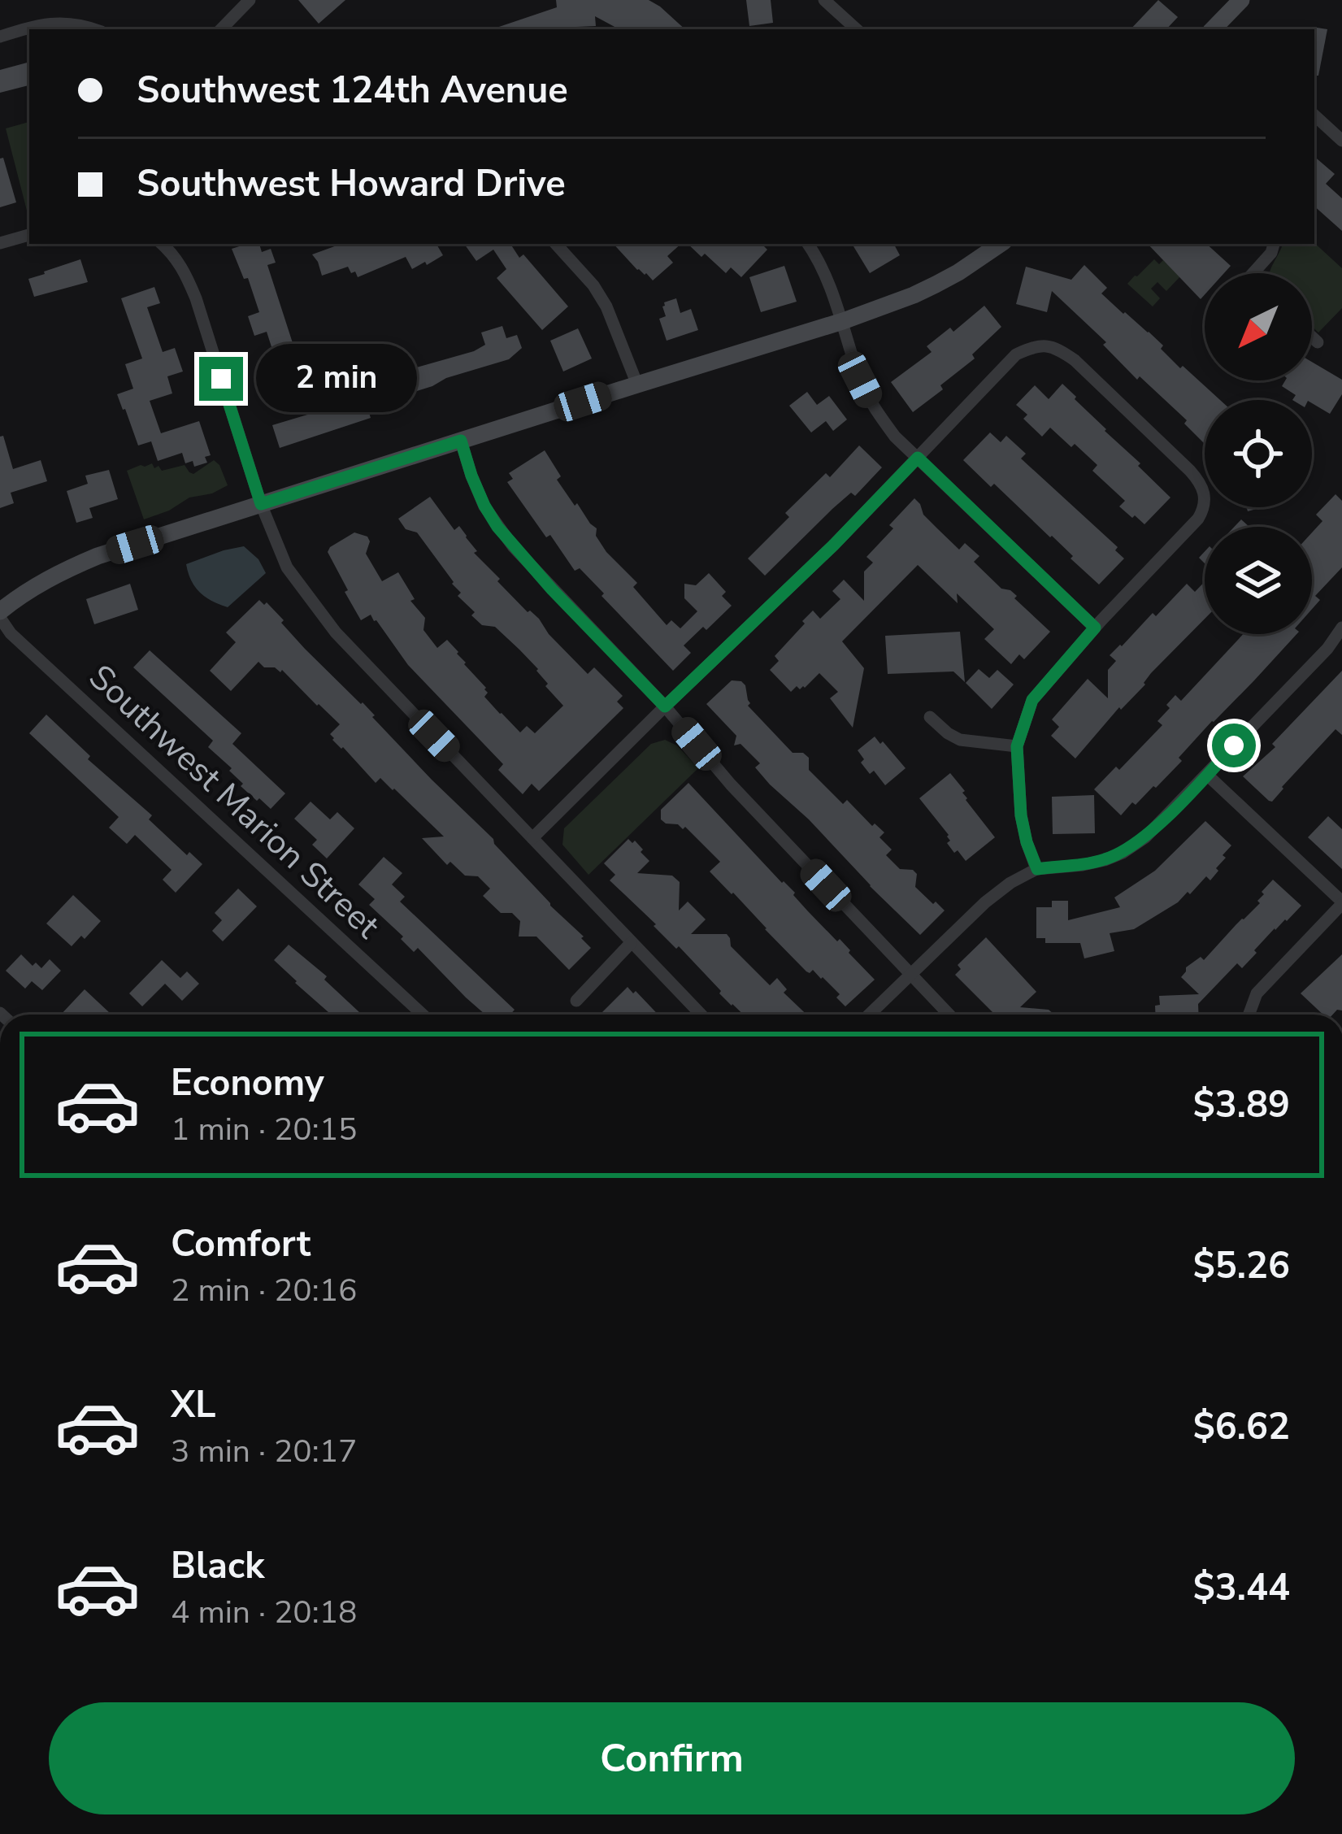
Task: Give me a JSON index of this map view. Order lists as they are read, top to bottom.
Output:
{
  "streets": {
    "street": ["Southwest Marion Street"]
  },
  "north": "bottom left",
  "page": {
    "banner": ["Southwest 124th Avenue", "Southwest Howard Drive"],
    "bubble": "2 min",
    "list": [
      {
        "name": "Economy",
        "note": "1 min · 20:15",
        "value": "$3.89"
      },
      {
        "name": "Comfort",
        "note": "2 min · 20:16",
        "value": "$5.26"
      },
      {
        "name": "XL",
        "note": "3 min · 20:17",
        "value": "$6.62"
      },
      {
        "name": "Black",
        "note": "4 min · 20:18",
        "value": "$3.44"
      }
    ],
    "buttons": "Confirm"
  }
}
